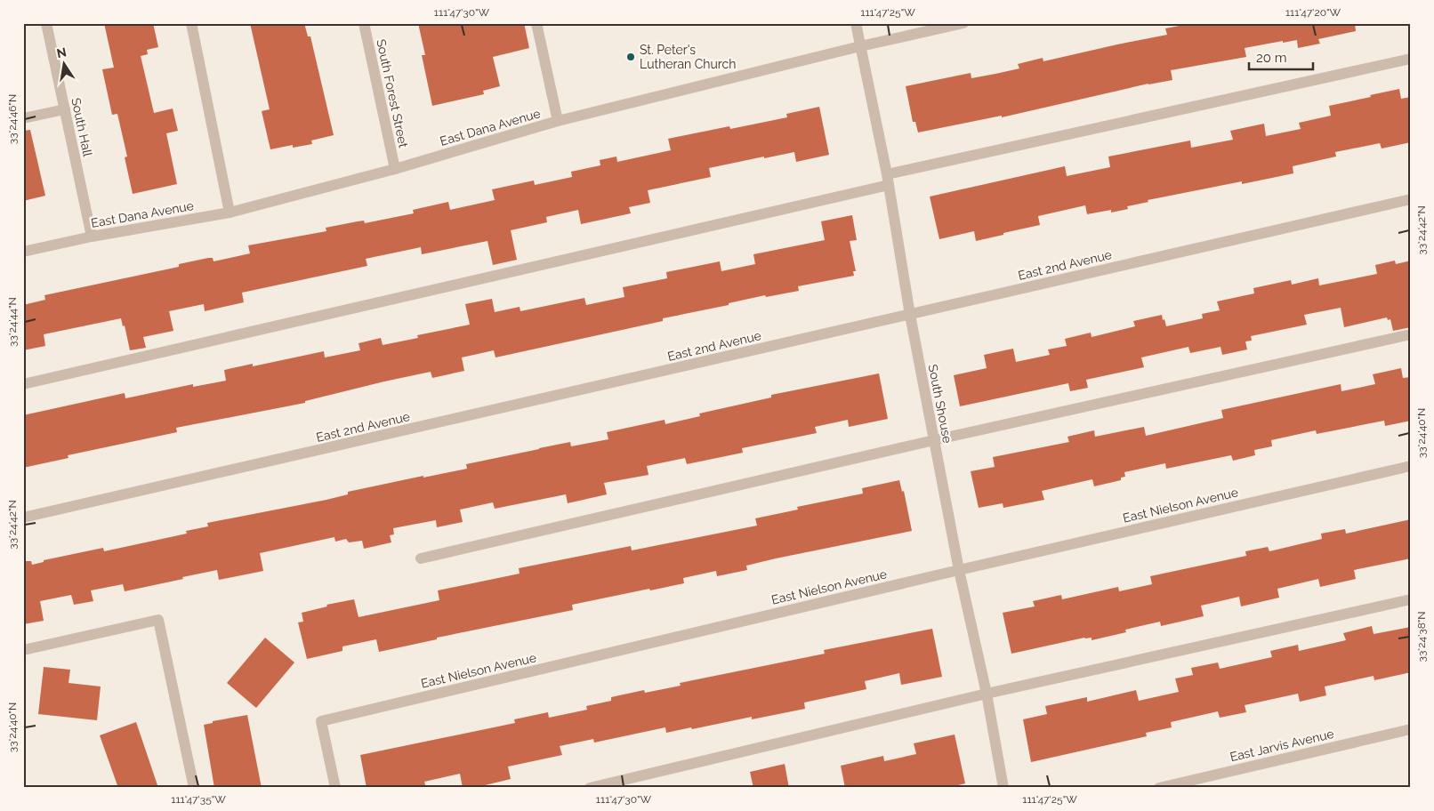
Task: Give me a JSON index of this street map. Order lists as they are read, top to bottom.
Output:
{
  "streets": {
    "street": [
      "South Forest Street",
      "South Hall",
      "East Dana Avenue",
      "East 2nd Avenue",
      "South Shouse",
      "East Nielson Avenue",
      "East Jarvis Avenue"
    ]
  },
  "crossings": [
    ["South Forest Street", "East Dana Avenue"],
    ["South Hall", "East Dana Avenue"],
    ["East Dana Avenue", "South Shouse"],
    ["East 2nd Avenue", "South Shouse"],
    ["South Shouse", "East Nielson Avenue"]
  ],
  "places": ["St. Peter's Lutheran Church"],
  "scale_bar": "20 m",
  "north": "top",
  "coordinates": [
    "111°47'30\"W",
    "111°47'25\"W",
    "111°47'20\"W",
    "33°24'46\"N",
    "33°24'42\"N",
    "33°24'44\"N",
    "33°24'40\"N",
    "33°24'38\"N",
    "111°47'35\"W"
  ]
}
